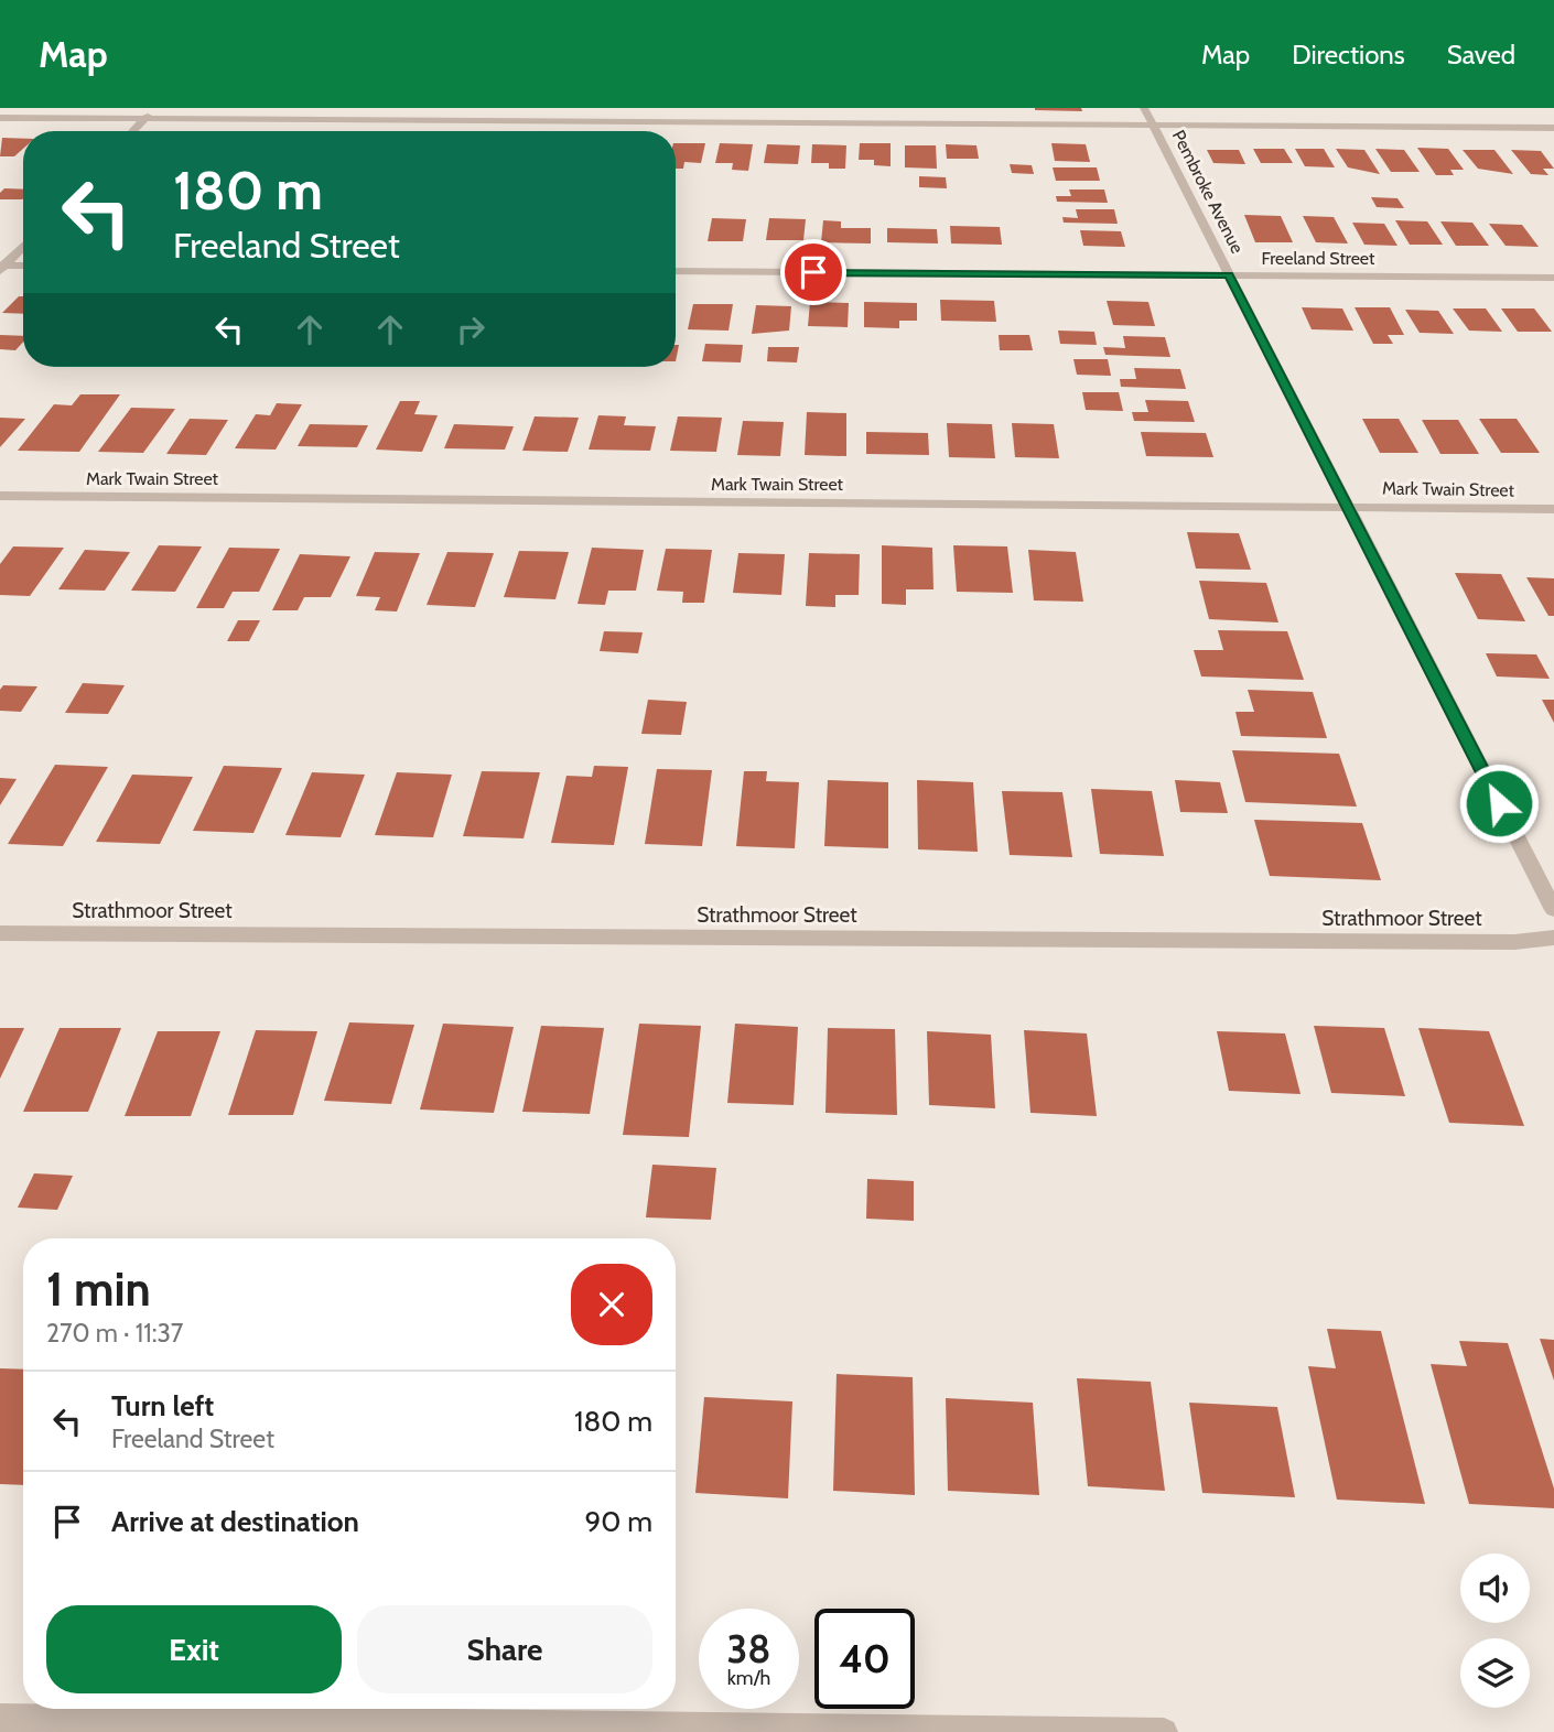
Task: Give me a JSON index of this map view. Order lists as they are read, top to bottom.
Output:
{
  "streets": {
    "street": [
      "Pembroke Avenue",
      "Freeland Street",
      "Mark Twain Street",
      "Strathmoor Street"
    ]
  },
  "crossings": [
    ["Pembroke Avenue", "Freeland Street"],
    ["Pembroke Avenue", "Mark Twain Street"]
  ],
  "page": {
    "header": "Map",
    "nav": ["Map", "Directions", "Saved"],
    "turn": ["180 m", "Freeland Street"],
    "heading": ["1 min", "270 m · 11:37"],
    "list": [
      {
        "name": "Turn left",
        "note": "Freeland Street",
        "value": "180 m"
      },
      {
        "name": "Arrive at destination",
        "value": "90 m"
      }
    ],
    "buttons": ["Exit", "Share"],
    "speed": "38 km/h",
    "limit": "40"
  }
}
